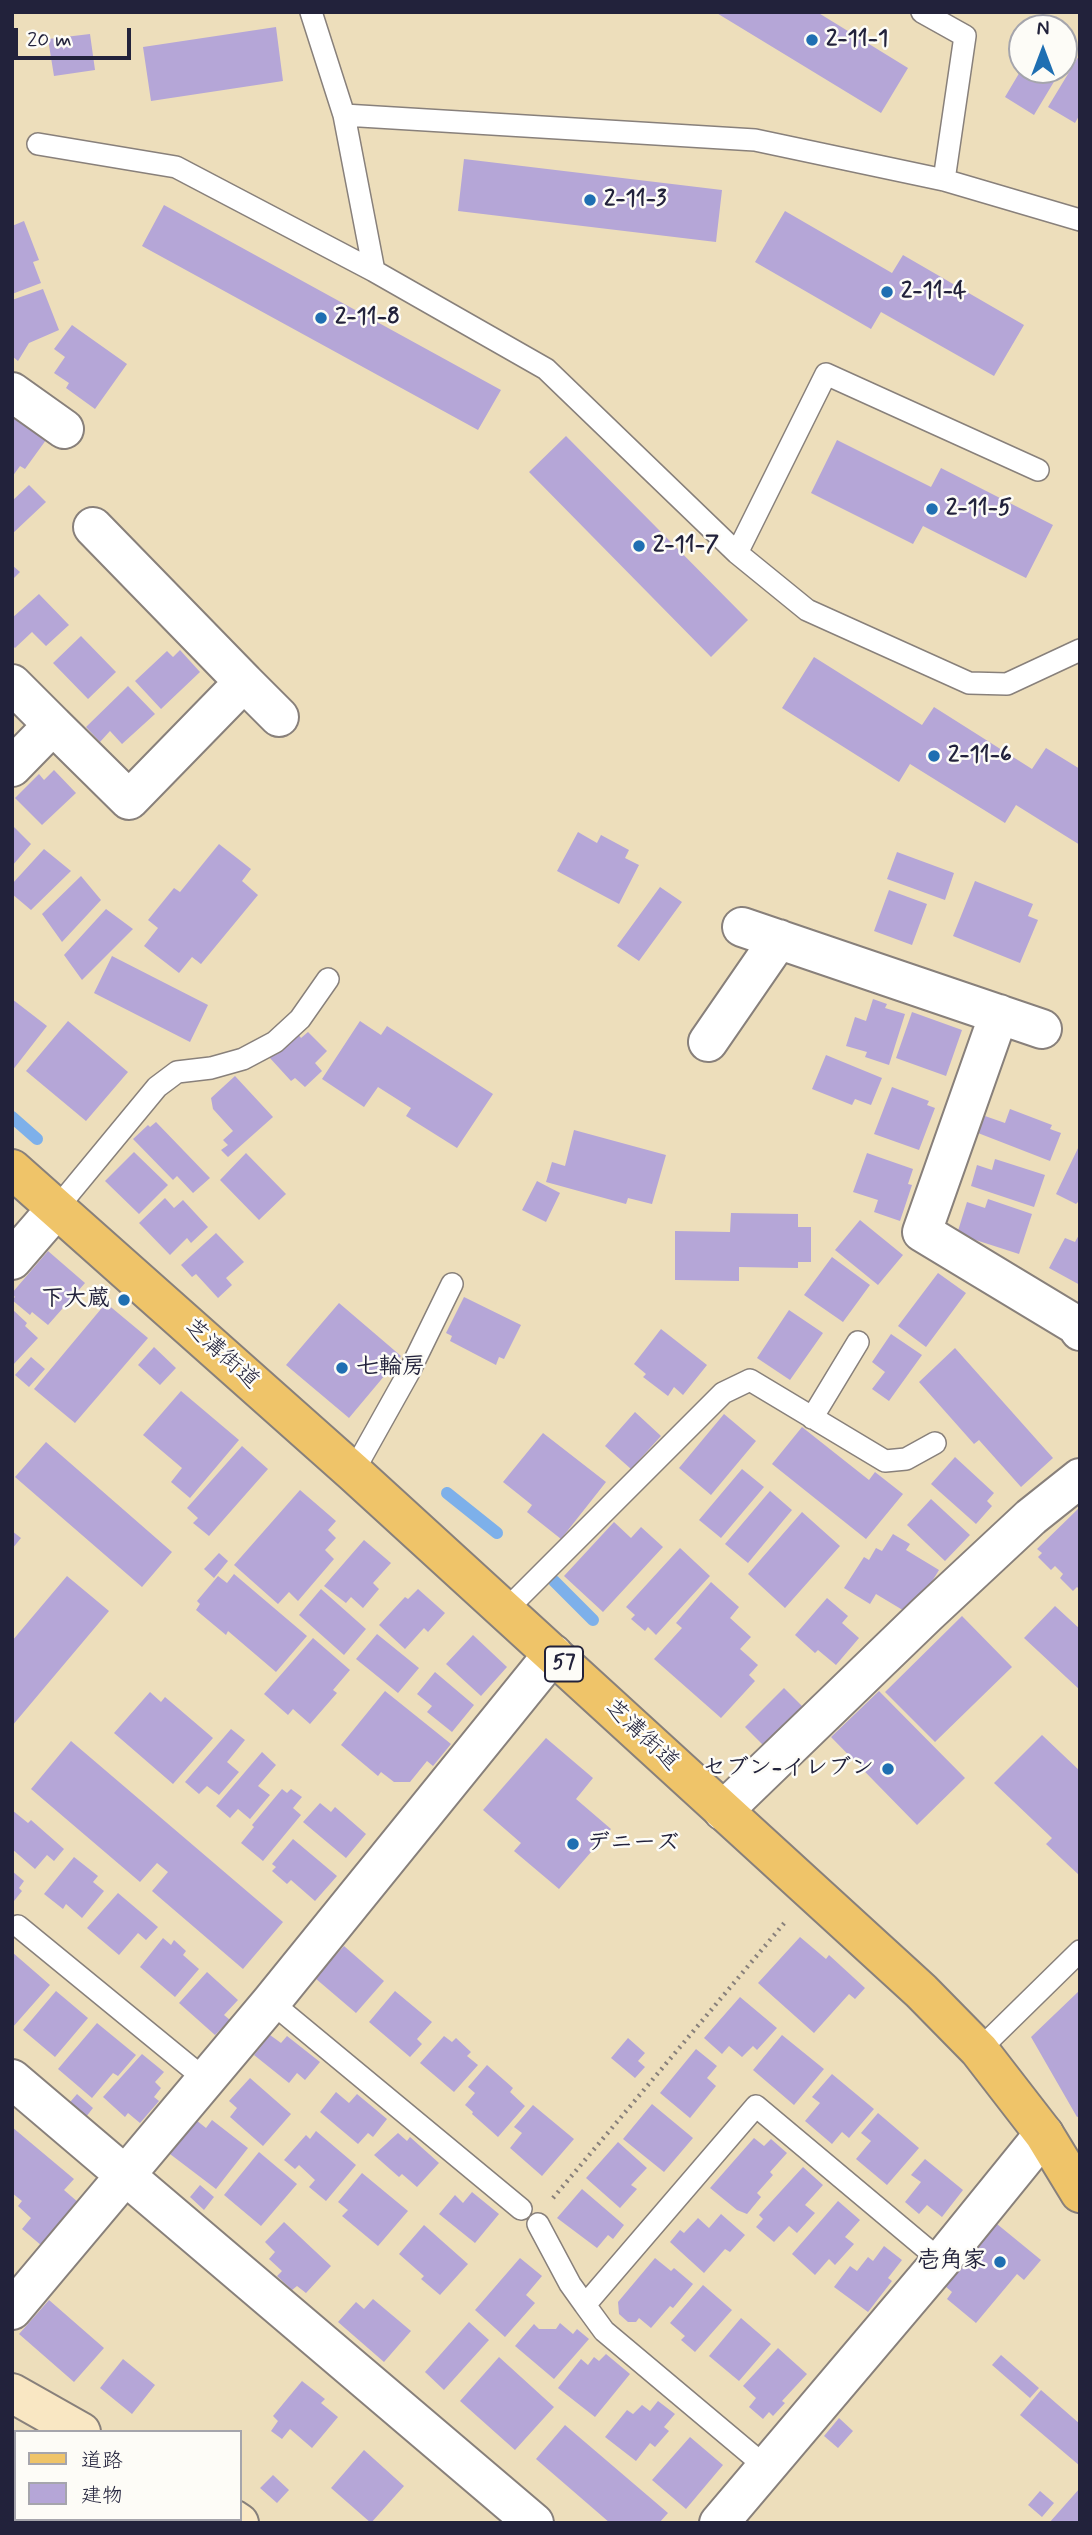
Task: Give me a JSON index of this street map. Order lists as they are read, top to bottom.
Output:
{
  "streets": {
    "main road": ["芝溝街道", "57"]
  },
  "places": [
    "2-11-1",
    "2-11-3",
    "2-11-4",
    "2-11-8",
    "2-11-5",
    "2-11-7",
    "2-11-6",
    "下大蔵",
    "七輪房",
    "セブン-イレブン",
    "デニーズ",
    "壱角家"
  ],
  "legend": ["道路", "建物"],
  "scale_bar": "20 m",
  "north": "top"
}
